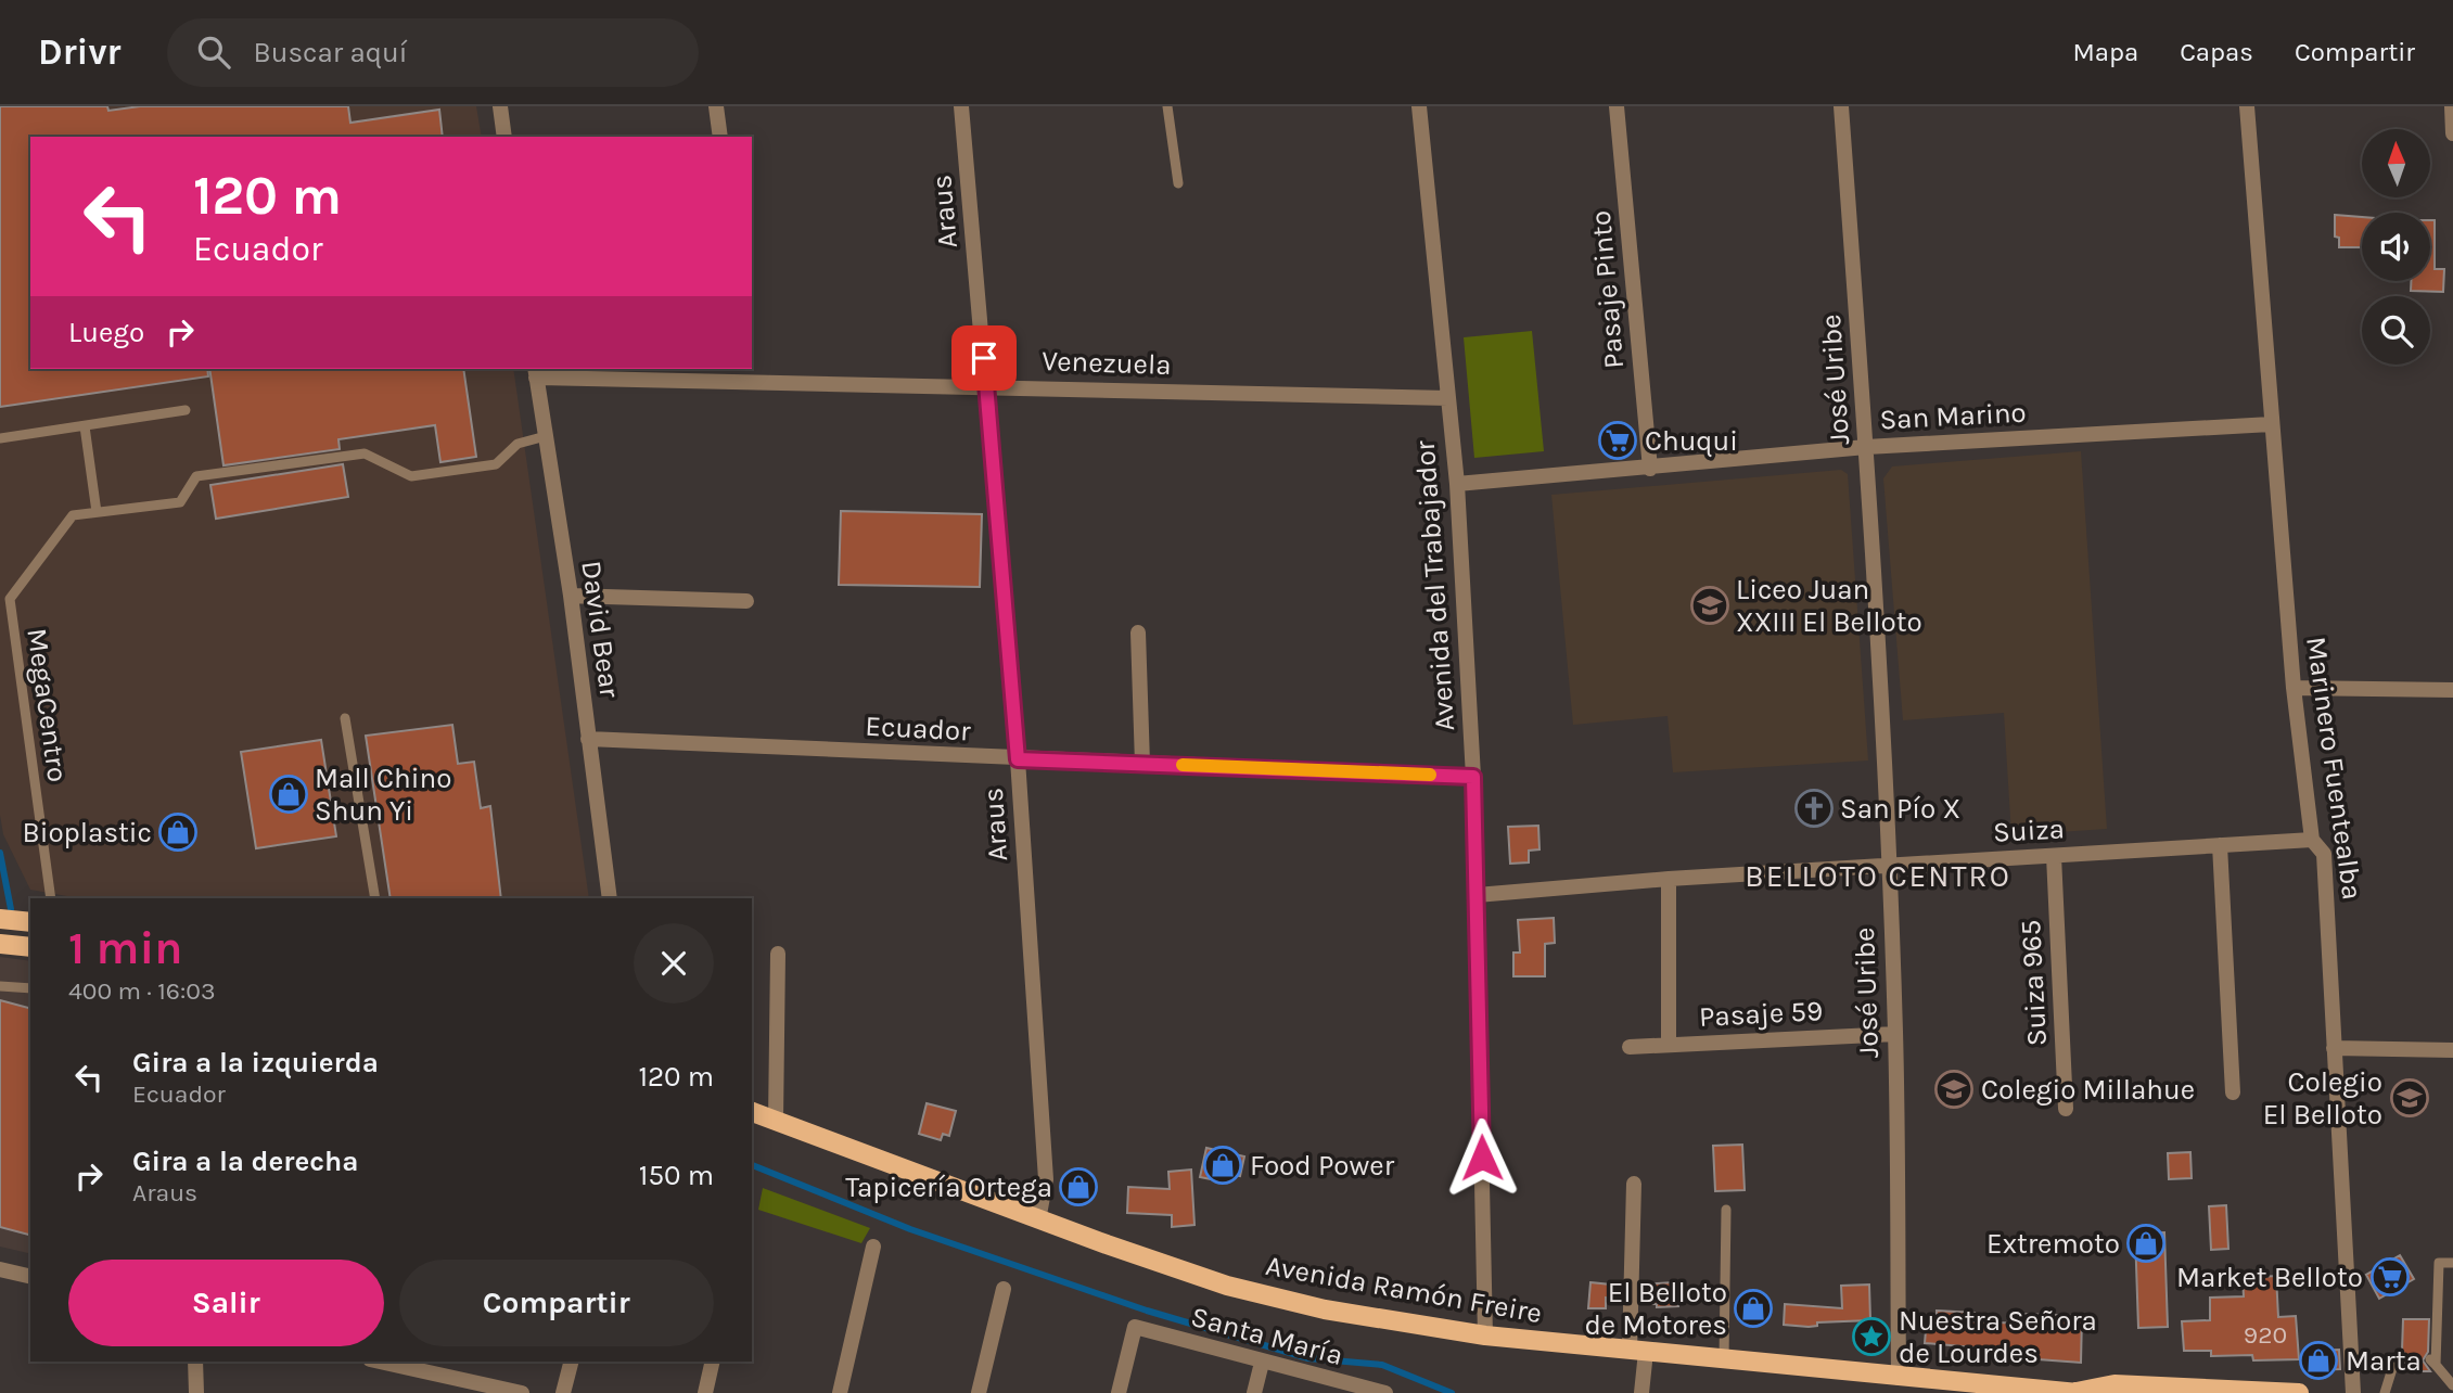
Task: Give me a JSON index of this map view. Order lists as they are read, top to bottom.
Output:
{
  "streets": {
    "main road": ["Avenida Ramón Freire"],
    "street": [
      "Araus",
      "Pasaje Pinto",
      "Venezuela",
      "José Uribe",
      "San Marino",
      "Avenida del Trabajador",
      "David Bear",
      "Ecuador",
      "Marinero Fuentealba",
      "Suiza",
      "Suiza 965",
      "Pasaje 59",
      "Santa María"
    ],
    "lane": ["MegaCentro"]
  },
  "crossings": [
    ["Araus", "Venezuela"],
    ["Araus", "Ecuador"],
    ["Araus", "Avenida Ramón Freire"],
    ["Pasaje Pinto", "San Marino"],
    ["Venezuela", "Avenida del Trabajador"],
    ["Venezuela", "David Bear"],
    ["José Uribe", "San Marino"],
    ["José Uribe", "Suiza"],
    ["José Uribe", "Pasaje 59"],
    ["José Uribe", "Avenida Ramón Freire"],
    ["San Marino", "Avenida del Trabajador"],
    ["San Marino", "Marinero Fuentealba"],
    ["Avenida del Trabajador", "Ecuador"],
    ["Avenida del Trabajador", "Suiza"],
    ["Avenida del Trabajador", "Avenida Ramón Freire"],
    ["David Bear", "MegaCentro"],
    ["David Bear", "Ecuador"],
    ["Marinero Fuentealba", "Suiza"],
    ["Suiza", "Suiza 965"]
  ],
  "districts": ["BELLOTO CENTRO"],
  "places": {
    "supermarket": ["Chuqui", "Market Belloto"],
    "school or university": ["Liceo Juan XXIII El Belloto", "Colegio Millahue", "Colegio El Belloto"],
    "shop": [
      "Mall Chino Shun Yi",
      "Bioplastic",
      "Food Power",
      "Tapicería Ortega",
      "Extremoto",
      "El Belloto de Motores",
      "Marta"
    ],
    "church": ["San Pío X"],
    "place": ["Nuestra Señora de Lourdes"]
  },
  "house_numbers": ["920"],
  "north": "top",
  "page": {
    "header": "Drivr",
    "search": "Buscar aquí",
    "nav": ["Mapa", "Capas", "Compartir"],
    "turn": ["120 m", "Ecuador"],
    "then": "Luego",
    "heading": ["1 min", "400 m · 16:03"],
    "list": [
      {
        "name": "Gira a la izquierda",
        "note": "Ecuador",
        "value": "120 m"
      },
      {
        "name": "Gira a la derecha",
        "note": "Araus",
        "value": "150 m"
      }
    ],
    "buttons": ["Salir", "Compartir"]
  }
}
